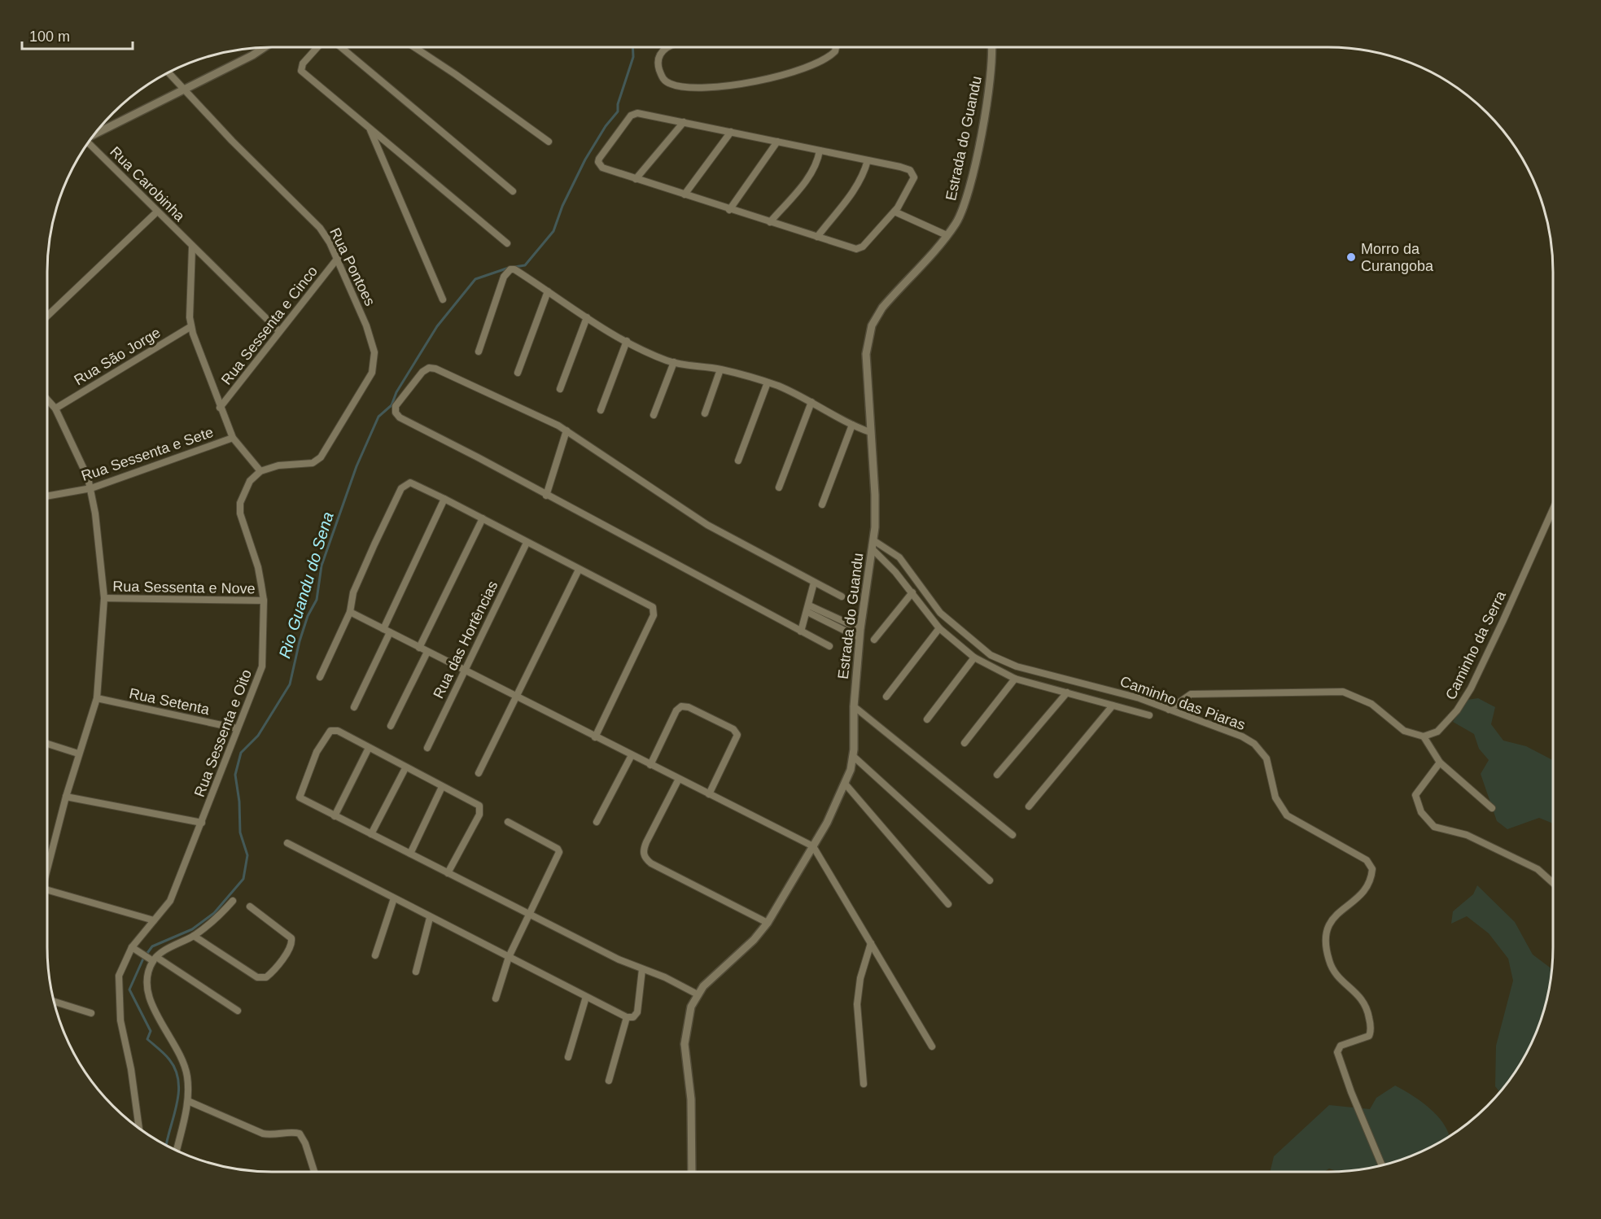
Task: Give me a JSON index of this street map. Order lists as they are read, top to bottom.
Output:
{
  "streets": {
    "street": [
      "Estrada do Guandu",
      "Rua Carobinha",
      "Rua Pontoes",
      "Rua Sessenta e Cinco",
      "Rua São Jorge",
      "Rua Sessenta e Sete",
      "Rua Sessenta e Nove",
      "Rua das Hortências",
      "Caminho da Serra",
      "Rua Setenta",
      "Caminho das Piaras",
      "Rua Sessenta e Oito"
    ]
  },
  "crossings": [
    ["Estrada do Guandu", "Caminho das Piaras"],
    ["Rua Carobinha", "Rua Sessenta e Cinco"],
    ["Rua Pontoes", "Rua Sessenta e Cinco"],
    ["Rua Pontoes", "Rua Sessenta e Oito"],
    ["Rua Sessenta e Nove", "Rua Sessenta e Oito"],
    ["Rua Setenta", "Rua Sessenta e Oito"]
  ],
  "water": ["Rio Guandu do Sena"],
  "places": ["Morro da Curangoba"],
  "scale_bar": "100 m"
}
